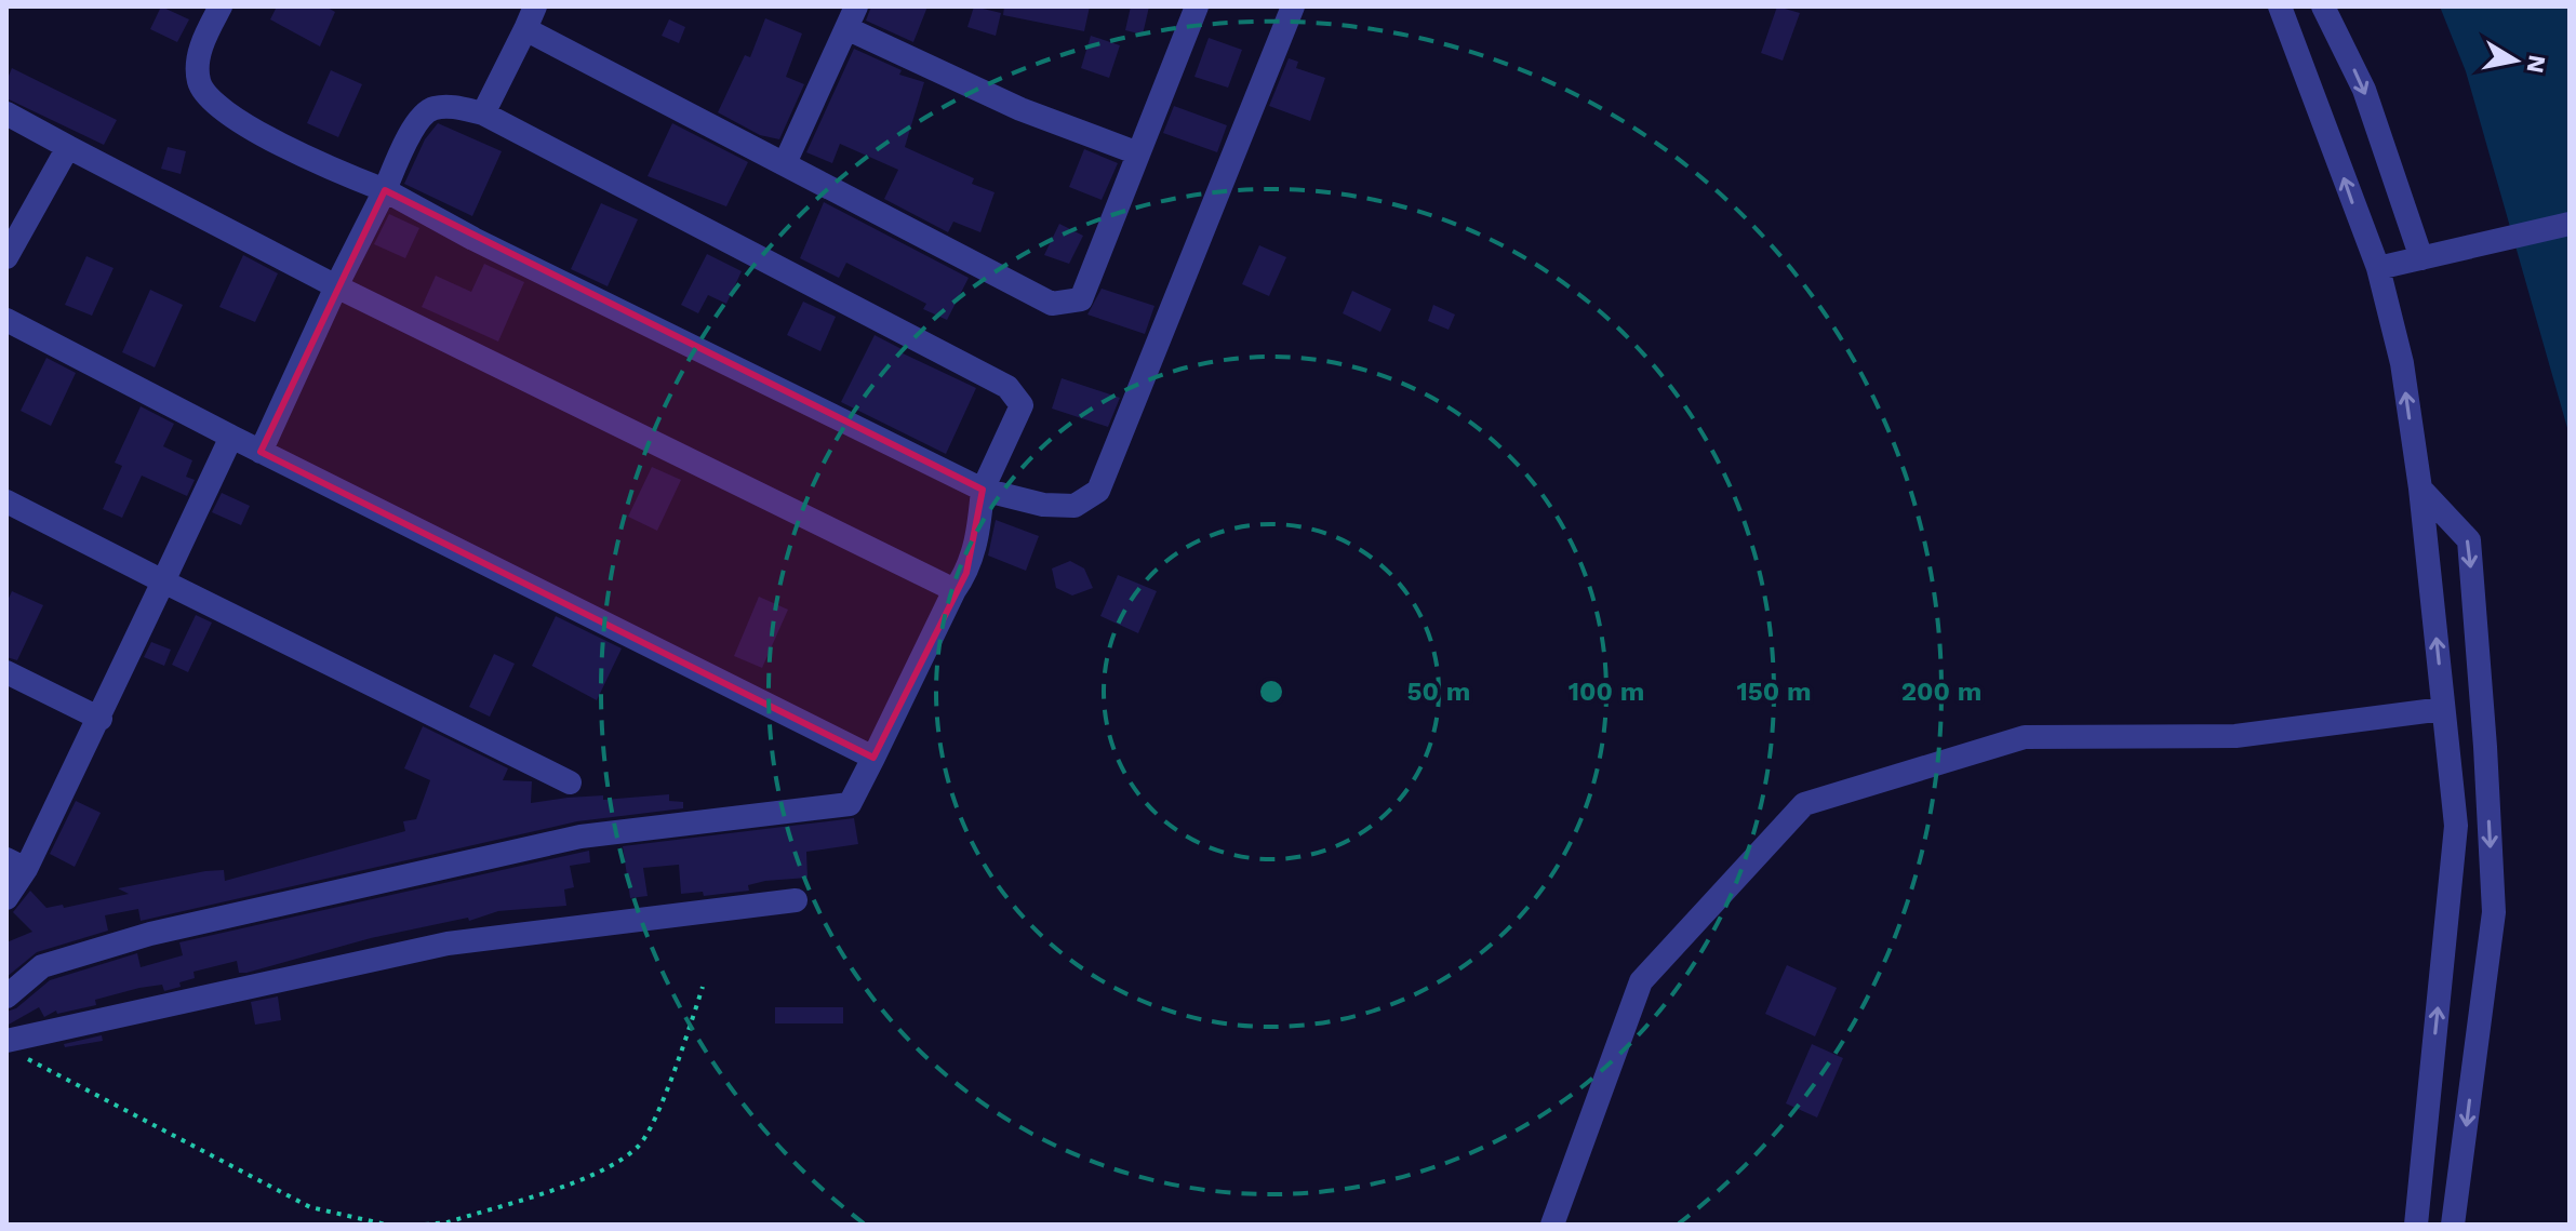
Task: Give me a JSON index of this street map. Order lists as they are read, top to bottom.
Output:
{
  "north": "right",
  "rings": [
    "50 m",
    "100 m",
    "150 m",
    "200 m"
  ]
}
